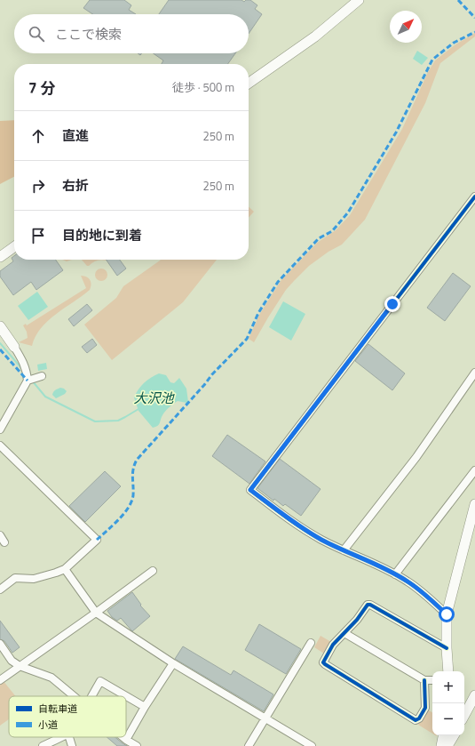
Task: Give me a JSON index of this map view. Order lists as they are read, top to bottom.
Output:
{
  "water": ["大沢池"],
  "legend": ["自転車道", "小道"],
  "north": "top right",
  "page": {
    "search": "ここで検索",
    "heading": ["7 分", "徒歩 · 500 m"],
    "list": [
      ["直進", "250 m"],
      ["右折", "250 m"],
      "目的地に到着"
    ],
    "map_buttons": ["+", "−"]
  }
}
